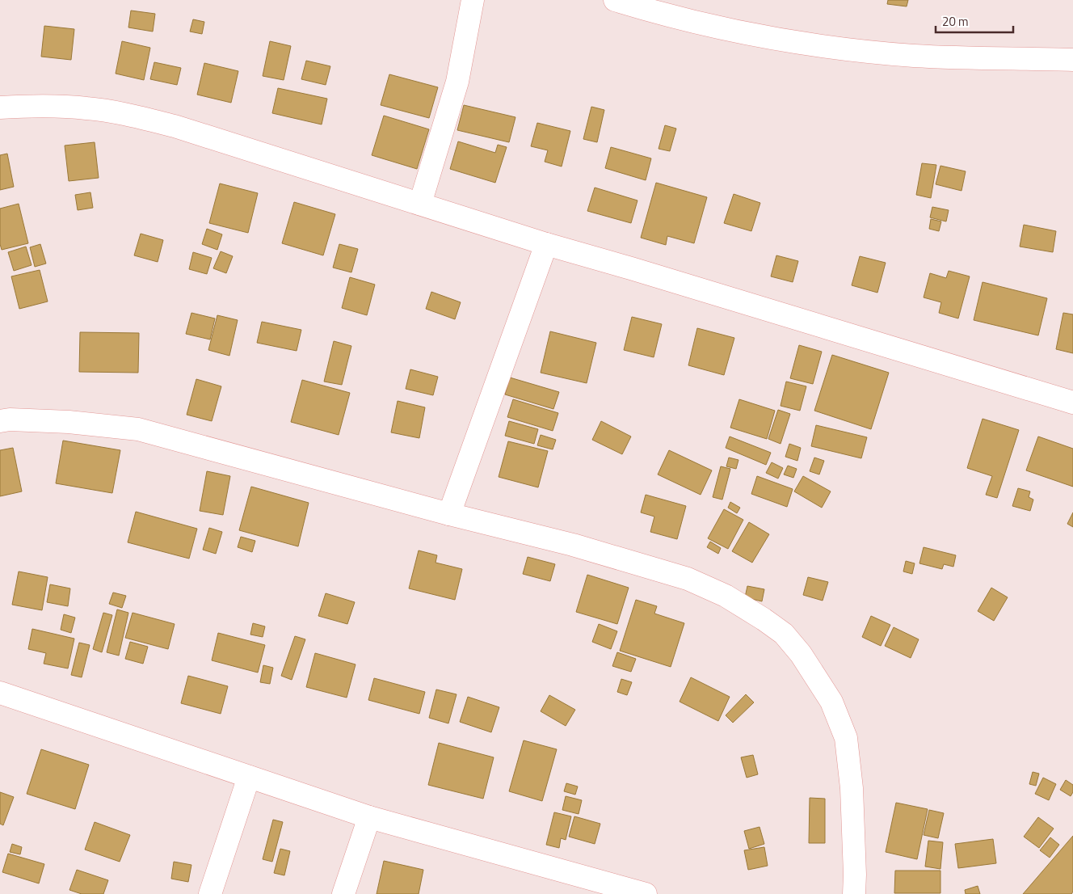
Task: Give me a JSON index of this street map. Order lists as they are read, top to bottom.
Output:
{
  "scale_bar": "20 m"
}
